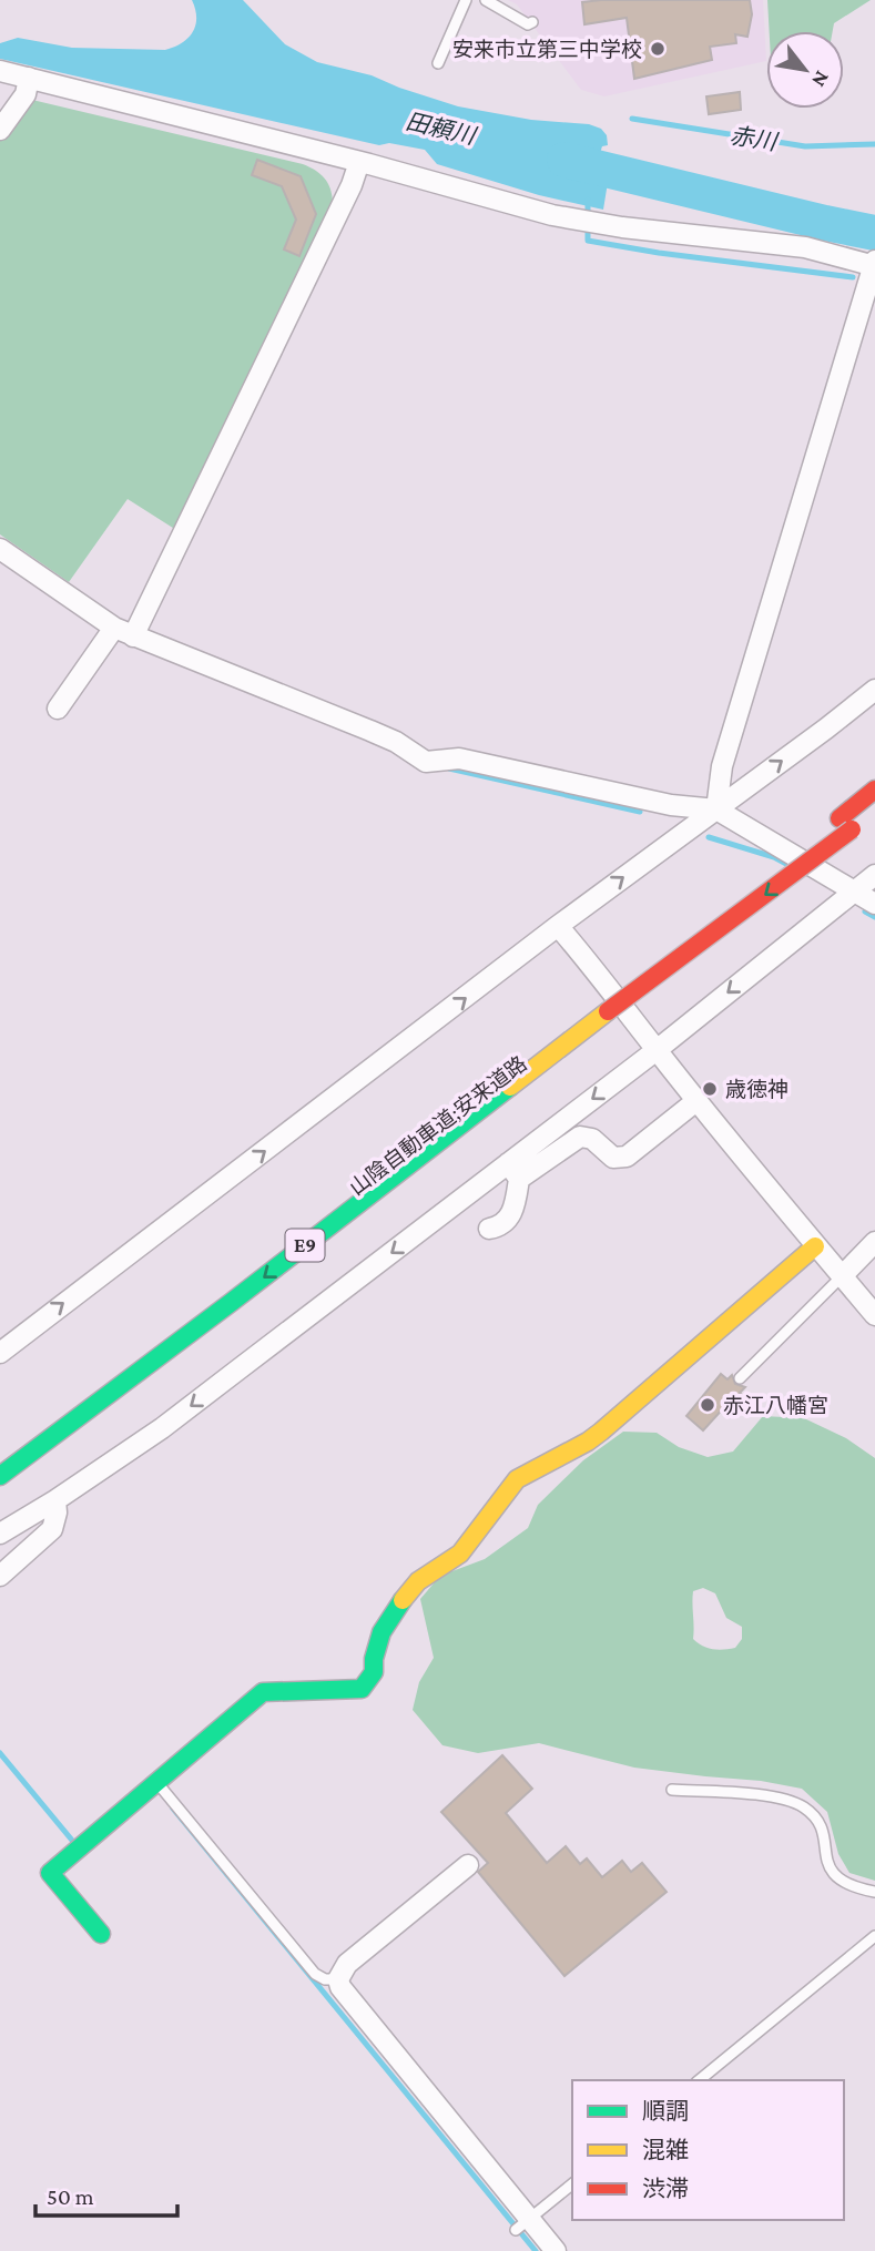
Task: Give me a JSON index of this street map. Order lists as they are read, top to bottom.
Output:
{
  "streets": {
    "main road": ["山陰自動車道;安来道路", "E9"]
  },
  "water": ["田頼川", "赤川"],
  "places": ["安来市立第三中学校", "歳徳神", "赤江八幡宮"],
  "legend": ["順調", "混雑", "渋滞"],
  "scale_bar": "50 m",
  "north": "bottom right"
}
